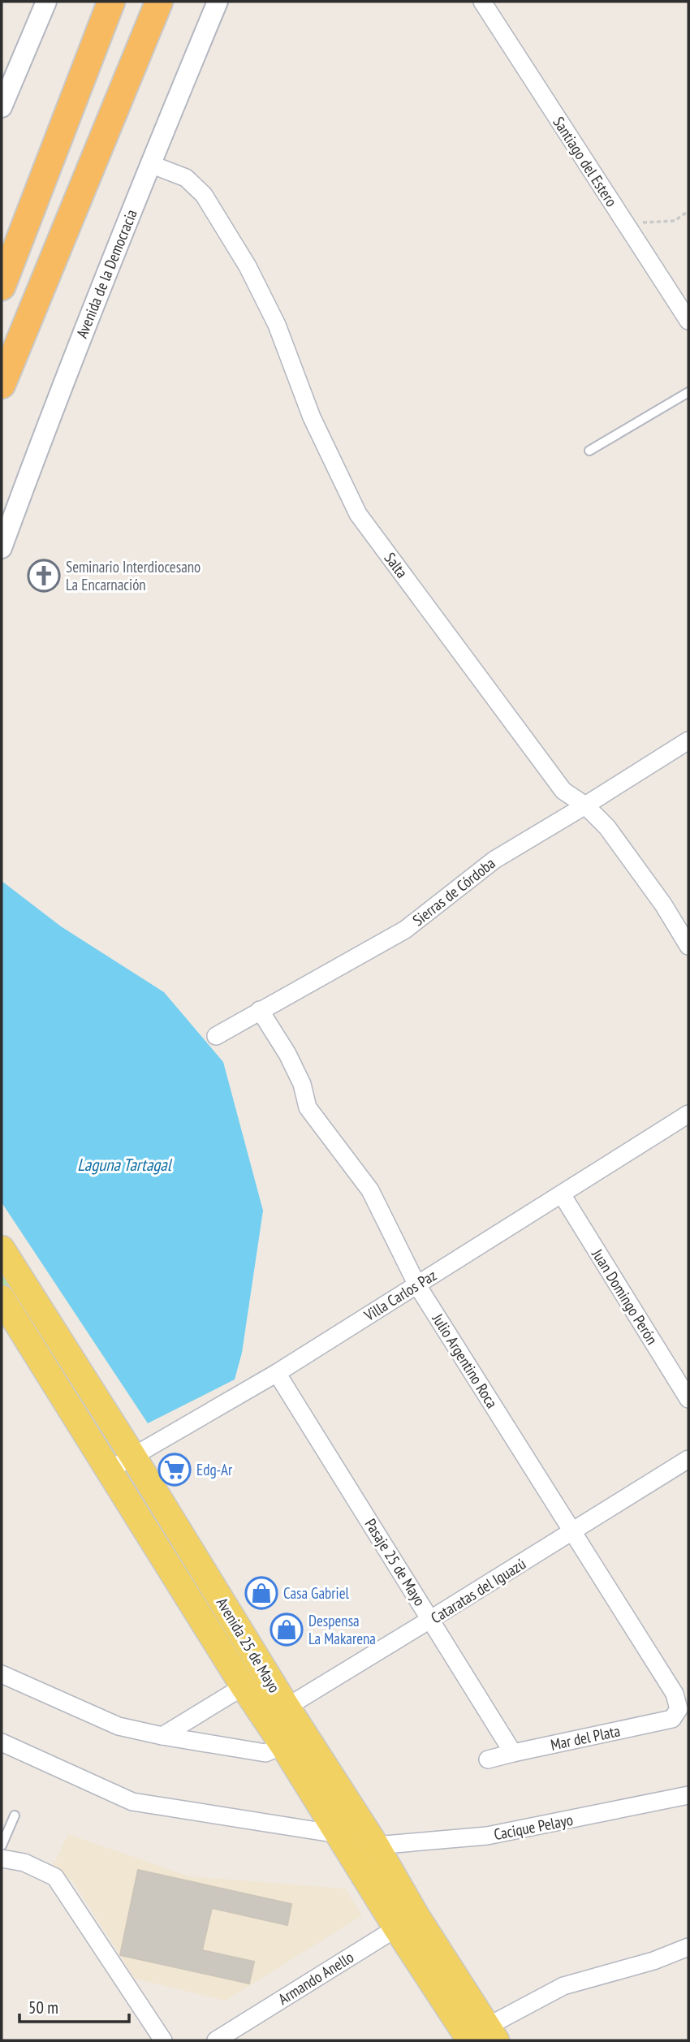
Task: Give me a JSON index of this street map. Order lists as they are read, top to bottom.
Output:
{
  "streets": {
    "main road": ["Avenida 25 de Mayo"],
    "street": [
      "Santiago del Estero",
      "Avenida de la Democracia",
      "Salta",
      "Sierras de Córdoba",
      "Villa Carlos Paz",
      "Juan Domingo Perón",
      "Julio Argentino Roca",
      "Pasaje 25 de Mayo",
      "Cataratas del Iguazú",
      "Mar del Plata",
      "Cacique Pelayo",
      "Armando Anello"
    ]
  },
  "crossings": [
    ["Avenida de la Democracia", "Salta"],
    ["Salta", "Sierras de Córdoba"],
    ["Sierras de Córdoba", "Julio Argentino Roca"],
    ["Villa Carlos Paz", "Juan Domingo Perón"],
    ["Villa Carlos Paz", "Julio Argentino Roca"],
    ["Villa Carlos Paz", "Pasaje 25 de Mayo"],
    ["Villa Carlos Paz", "Avenida 25 de Mayo"],
    ["Julio Argentino Roca", "Cataratas del Iguazú"],
    ["Julio Argentino Roca", "Mar del Plata"],
    ["Pasaje 25 de Mayo", "Cataratas del Iguazú"],
    ["Pasaje 25 de Mayo", "Mar del Plata"],
    ["Cataratas del Iguazú", "Avenida 25 de Mayo"],
    ["Avenida 25 de Mayo", "Cacique Pelayo"],
    ["Avenida 25 de Mayo", "Armando Anello"]
  ],
  "water": ["Laguna Tartagal"],
  "places": {
    "church": ["Seminario Interdiocesano La Encarnación"],
    "supermarket": ["Edg-Ar"],
    "shop": ["Casa Gabriel", "Despensa La Makarena"]
  },
  "scale_bar": "50 m"
}
